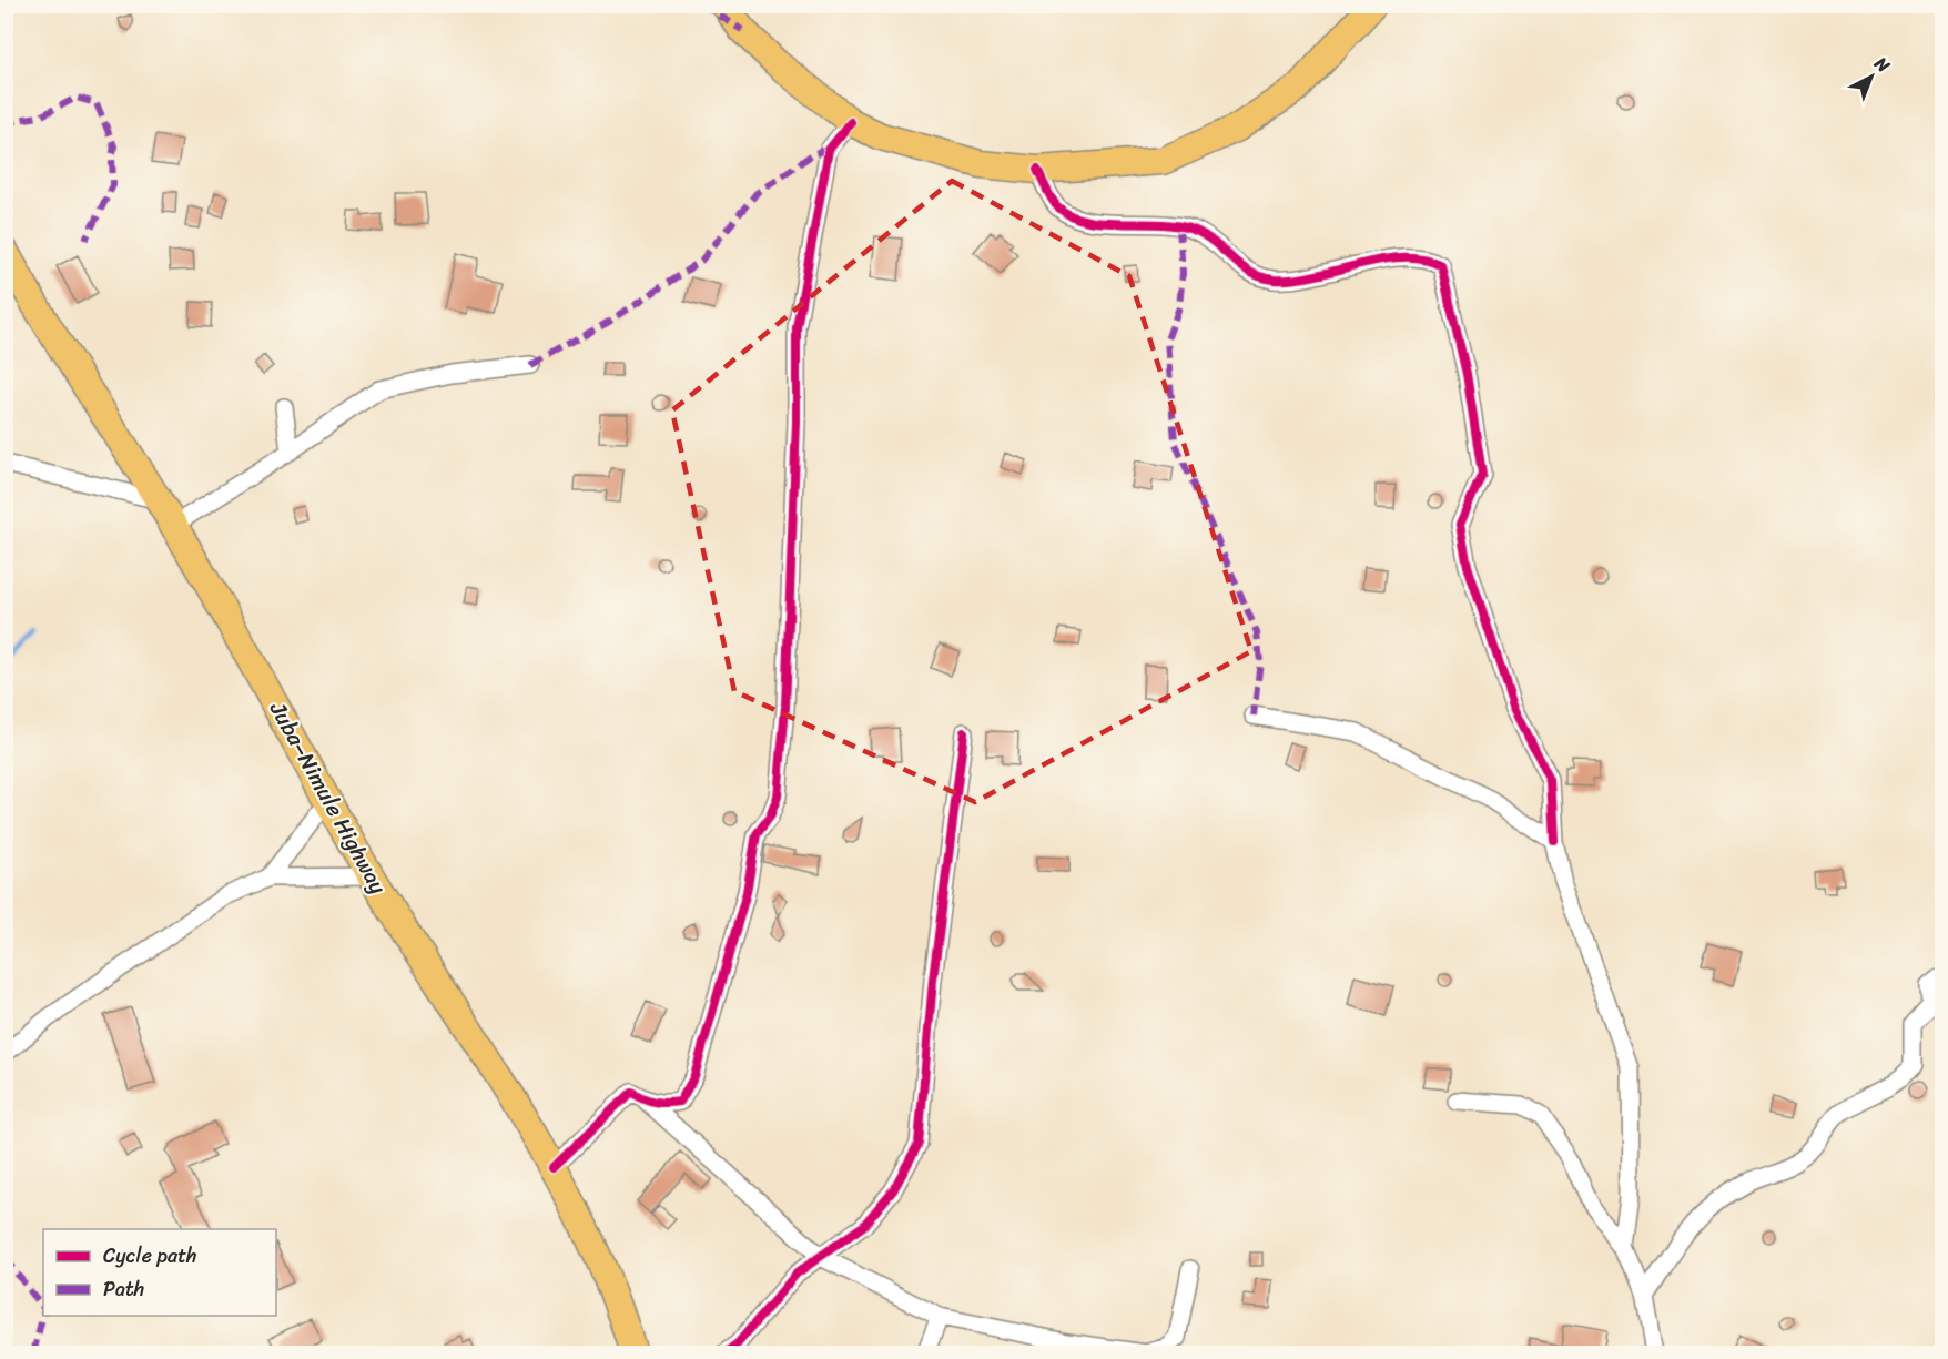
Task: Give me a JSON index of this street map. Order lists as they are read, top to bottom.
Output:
{
  "streets": {
    "main road": ["Juba–Nimule Highway"]
  },
  "legend": ["Cycle path", "Path"],
  "north": "top right"
}
